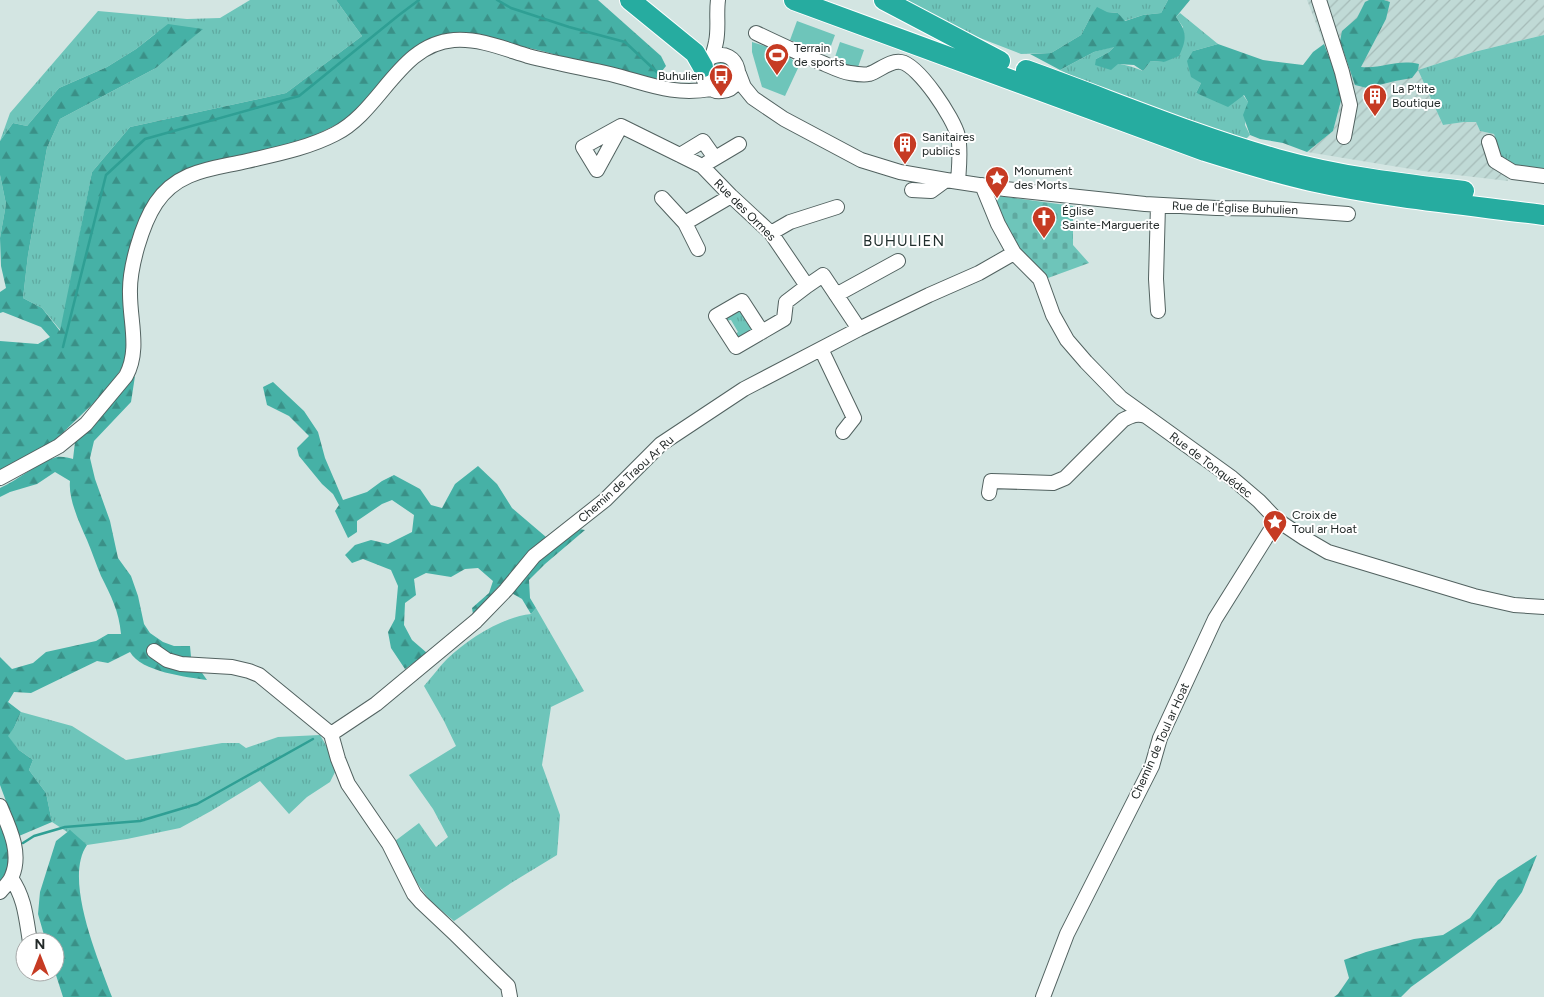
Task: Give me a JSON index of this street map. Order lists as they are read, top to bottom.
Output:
{
  "streets": {
    "street": [
      "Rue de l'Église Buhulien",
      "Rue des Ormes",
      "Rue de Tonquédec",
      "Chemin de Traou Ar Ru",
      "Chemin de Toul ar Hoat"
    ]
  },
  "crossings": [
    ["Rue de l'Église Buhulien", "Rue de Tonquédec"],
    ["Rue de Tonquédec", "Chemin de Traou Ar Ru"],
    ["Rue de Tonquédec", "Chemin de Toul ar Hoat"]
  ],
  "districts": ["BUHULIEN"],
  "places": {
    "sports": ["Terrain de sports"],
    "bus stop": ["Buhulien"],
    "building": ["La P'tite Boutique", "Sanitaires publics"],
    "place": ["Monument des Morts", "Croix de Toul ar Hoat"],
    "church": ["Église Sainte-Marguerite"]
  },
  "north": "top"
}
